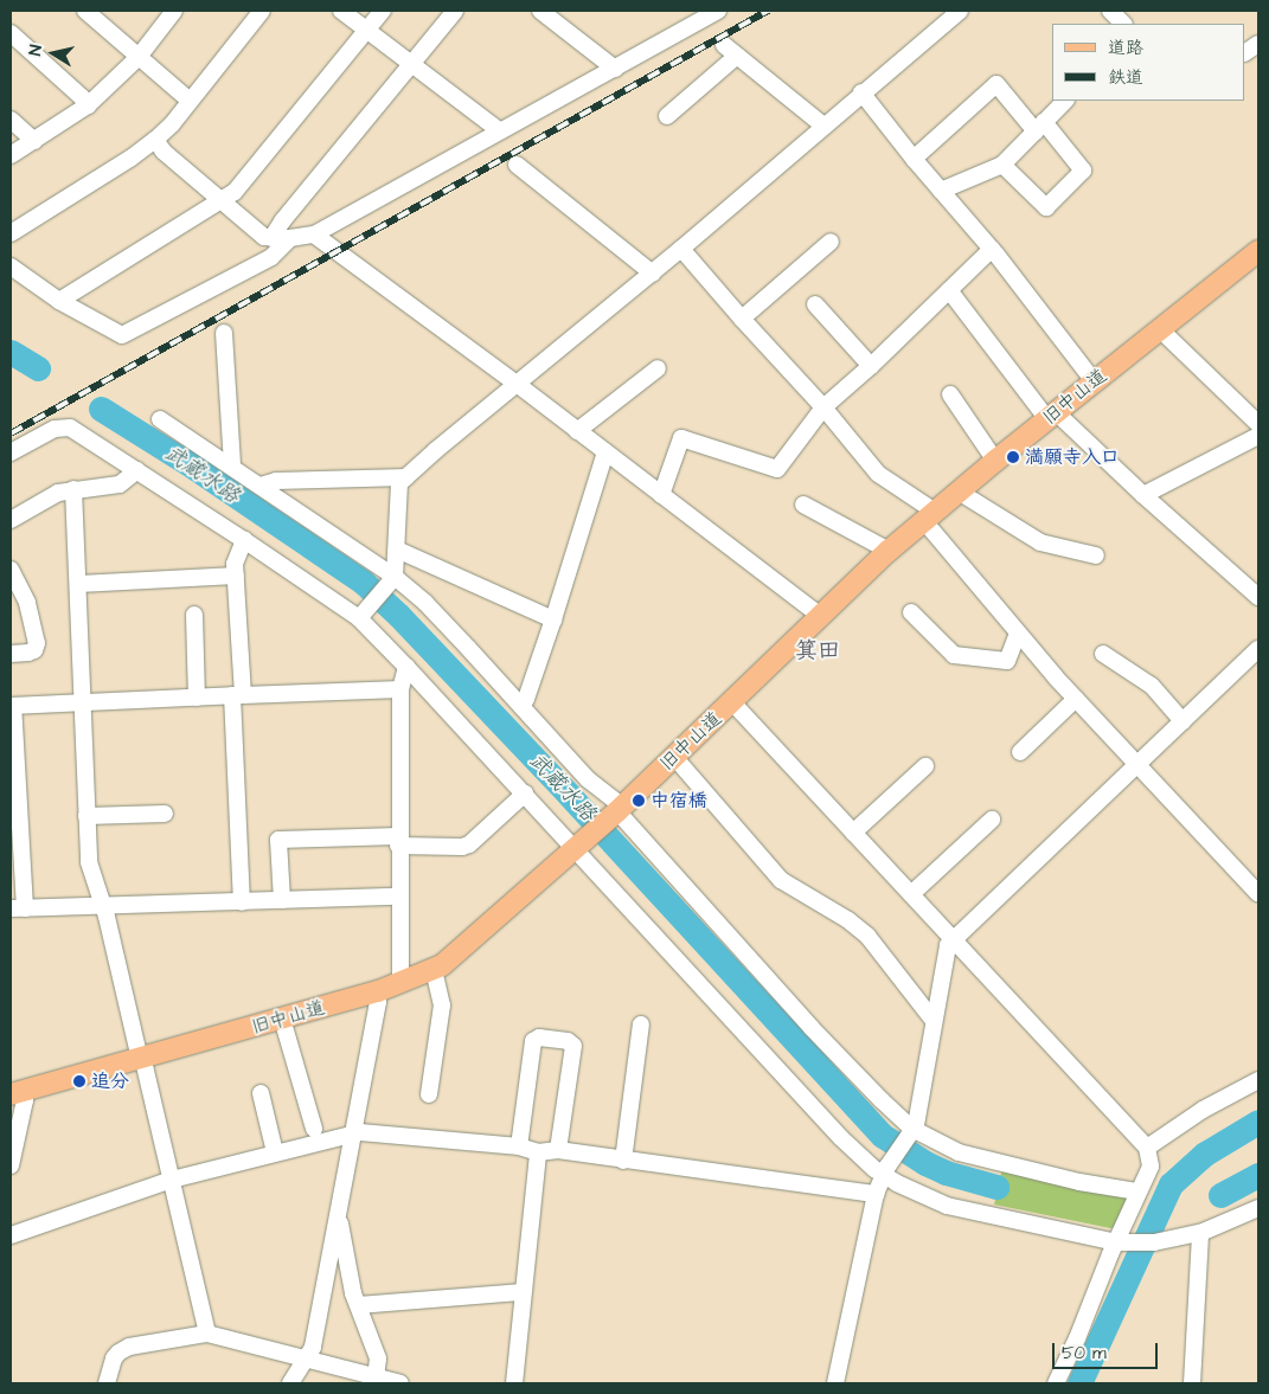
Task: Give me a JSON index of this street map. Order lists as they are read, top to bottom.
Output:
{
  "streets": {
    "main road": ["旧中山道"]
  },
  "districts": ["箕田"],
  "water": ["武蔵水路"],
  "places": ["満願寺入口", "中宿橋", "追分"],
  "legend": ["道路", "鉄道"],
  "scale_bar": "50 m",
  "north": "left"
}
